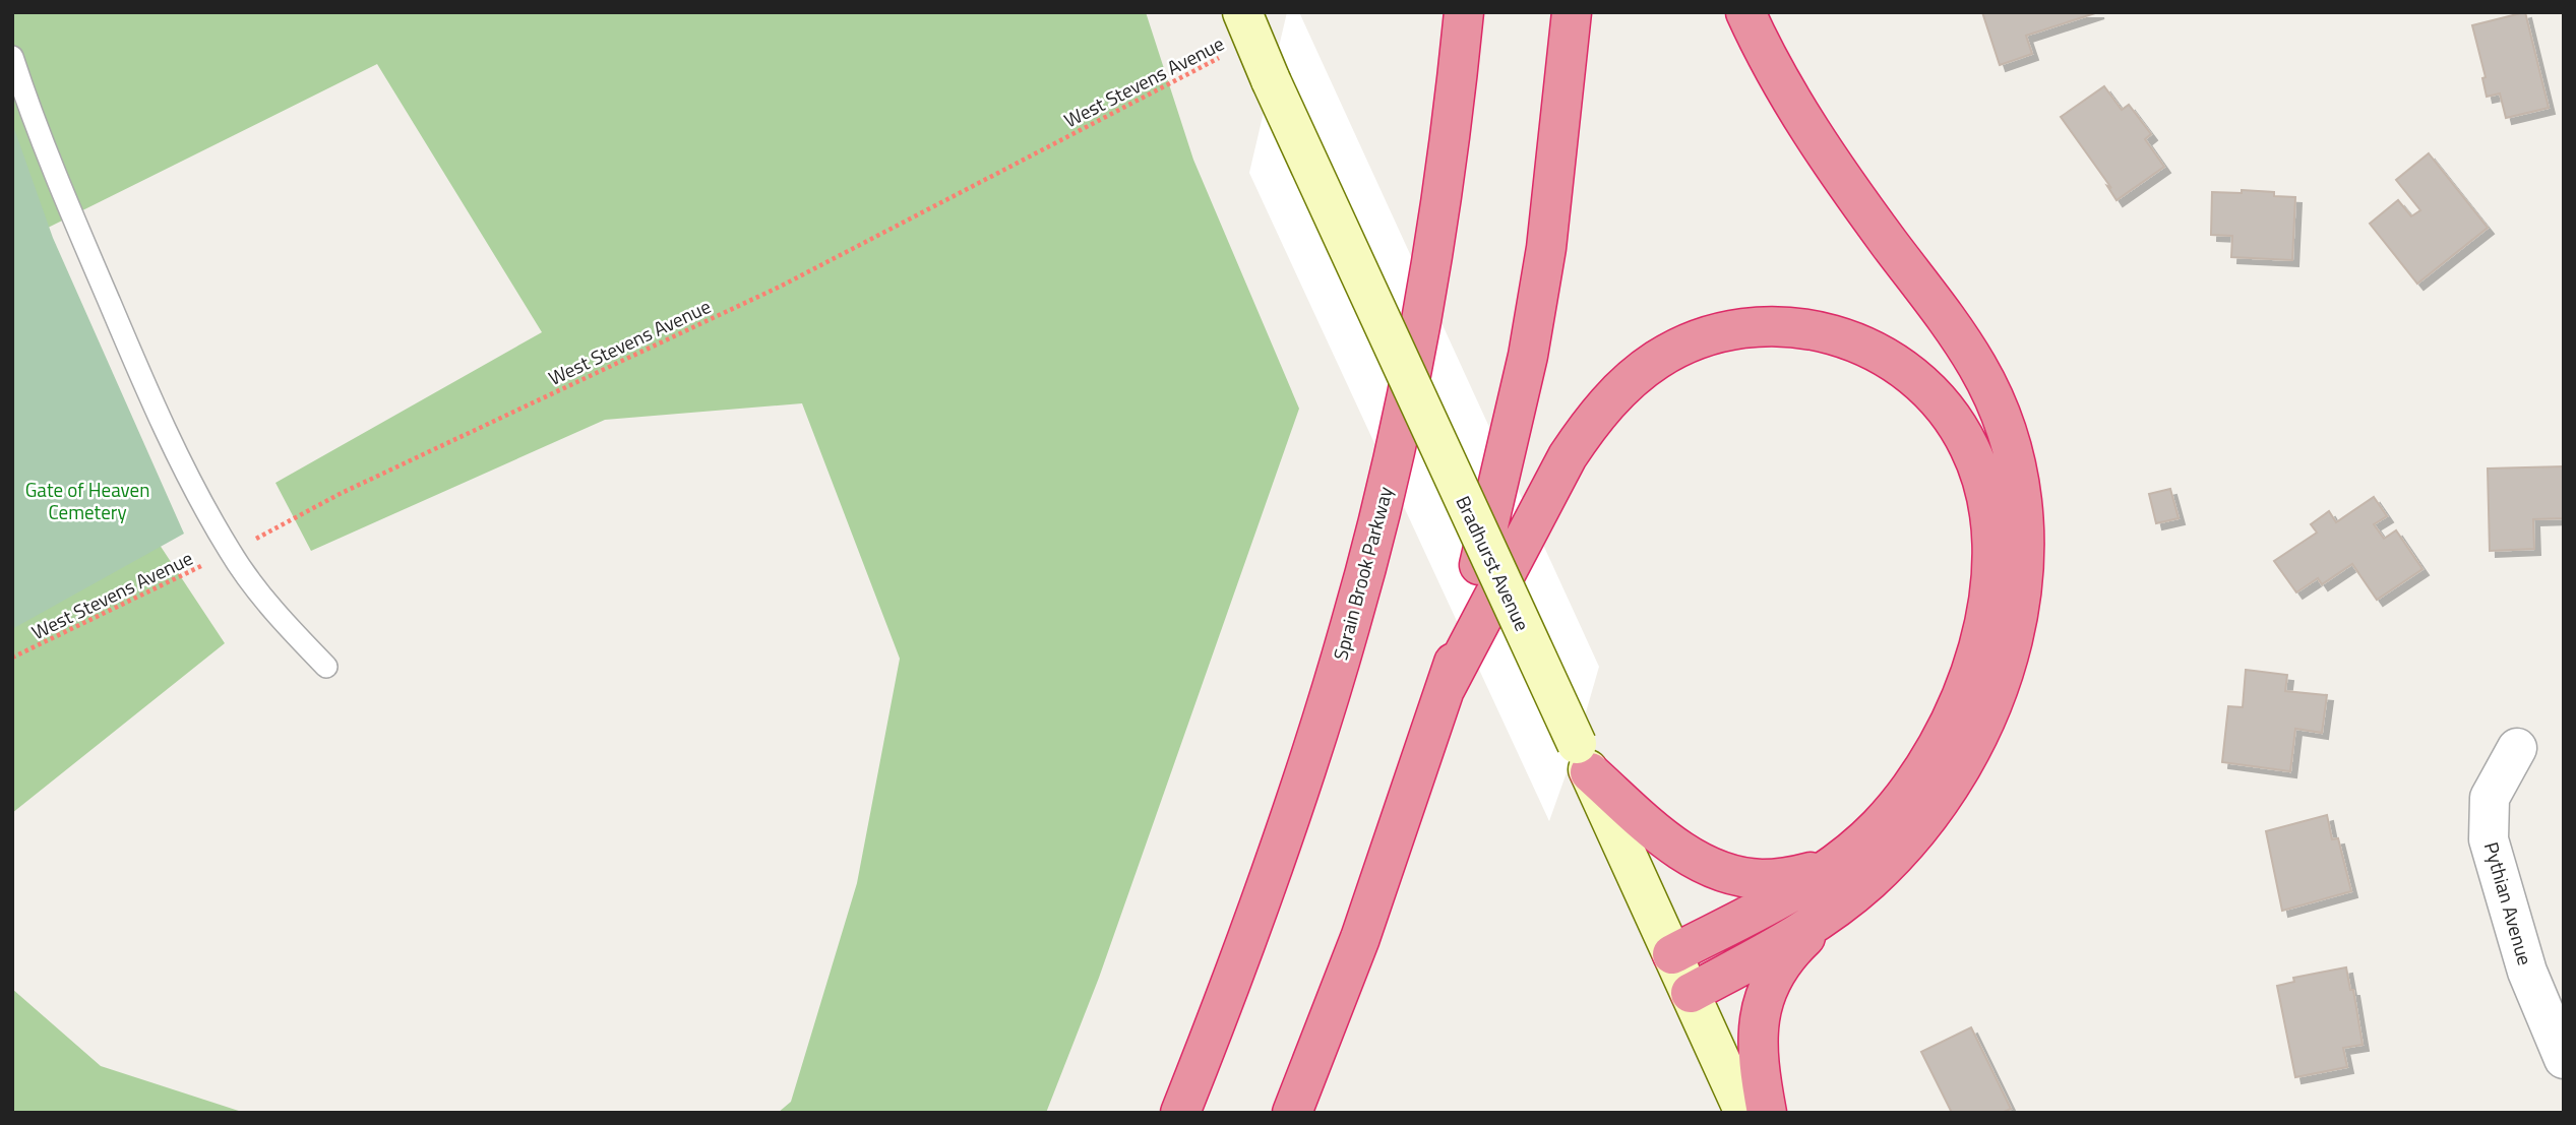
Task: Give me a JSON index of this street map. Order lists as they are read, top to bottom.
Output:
{
  "streets": {
    "highway": ["Sprain Brook Parkway"],
    "main road": ["Bradhurst Avenue"],
    "street": ["Pythian Avenue"],
    "path": ["West Stevens Avenue"]
  },
  "crossings": [
    ["West Stevens Avenue", "Bradhurst Avenue"]
  ],
  "parks": ["Gate of Heaven Cemetery"]
}
